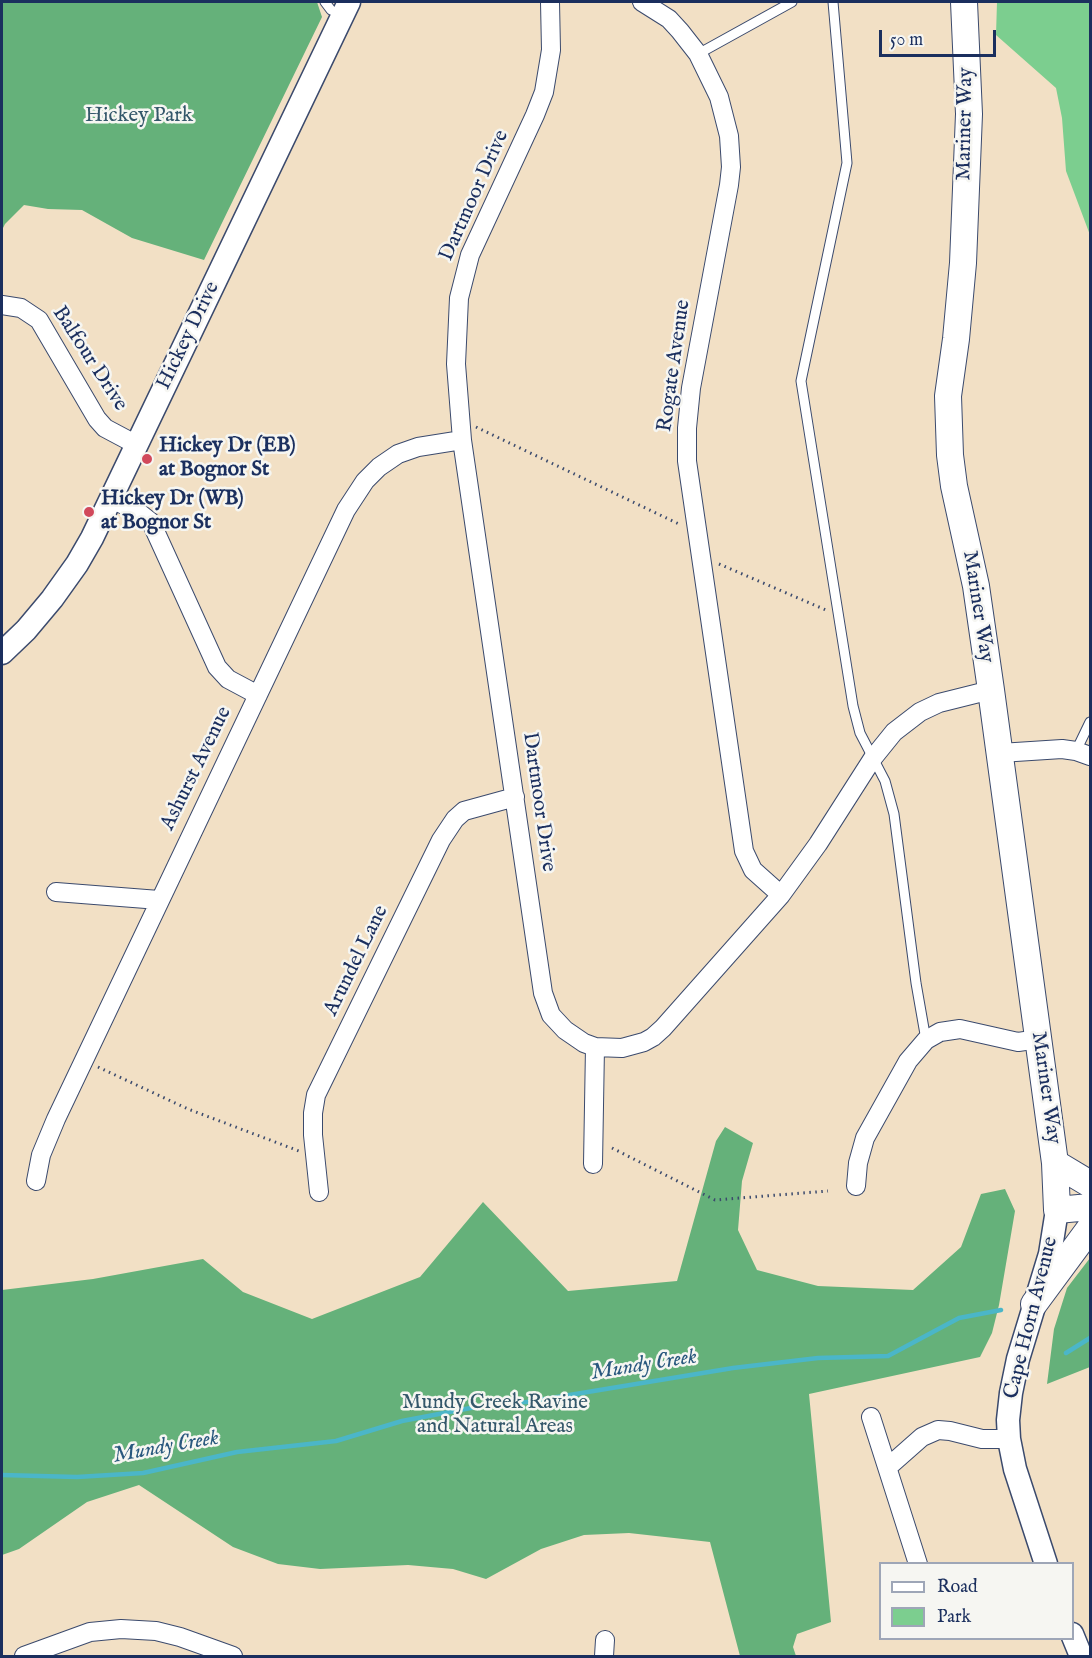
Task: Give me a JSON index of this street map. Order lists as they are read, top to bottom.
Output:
{
  "streets": {
    "main road": ["Mariner Way"],
    "street": [
      "Dartmoor Drive",
      "Hickey Drive",
      "Balfour Drive",
      "Rogate Avenue",
      "Ashurst Avenue",
      "Arundel Lane",
      "Cape Horn Avenue"
    ]
  },
  "crossings": [
    ["Mariner Way", "Dartmoor Drive"],
    ["Mariner Way", "Cape Horn Avenue"],
    ["Dartmoor Drive", "Rogate Avenue"],
    ["Dartmoor Drive", "Ashurst Avenue"],
    ["Dartmoor Drive", "Arundel Lane"],
    ["Hickey Drive", "Balfour Drive"]
  ],
  "water": ["Mundy Creek"],
  "parks": ["Hickey Park", "Mundy Creek Ravine and Natural Areas"],
  "places": ["Hickey Dr (EB) at Bognor St", "Hickey Dr (WB) at Bognor St"],
  "legend": ["Road", "Park"],
  "scale_bar": "50 m"
}
